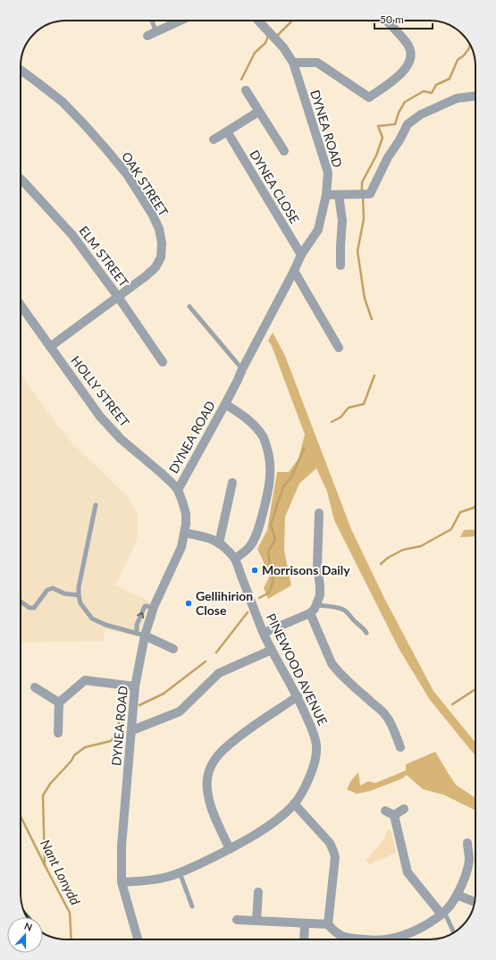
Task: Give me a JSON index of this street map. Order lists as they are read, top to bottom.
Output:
{
  "streets": {
    "street": [
      "DYNEA ROAD",
      "OAK STREET",
      "DYNEA CLOSE",
      "ELM STREET",
      "HOLLY STREET",
      "PINEWOOD AVENUE"
    ]
  },
  "crossings": [
    ["DYNEA ROAD", "DYNEA CLOSE"],
    ["DYNEA ROAD", "HOLLY STREET"],
    ["DYNEA ROAD", "PINEWOOD AVENUE"],
    ["OAK STREET", "ELM STREET"],
    ["OAK STREET", "HOLLY STREET"]
  ],
  "water": ["Nant Lonydd"],
  "places": ["Morrisons Daily", "Gellihirion Close"],
  "scale_bar": "50 m",
  "north": "top"
}
